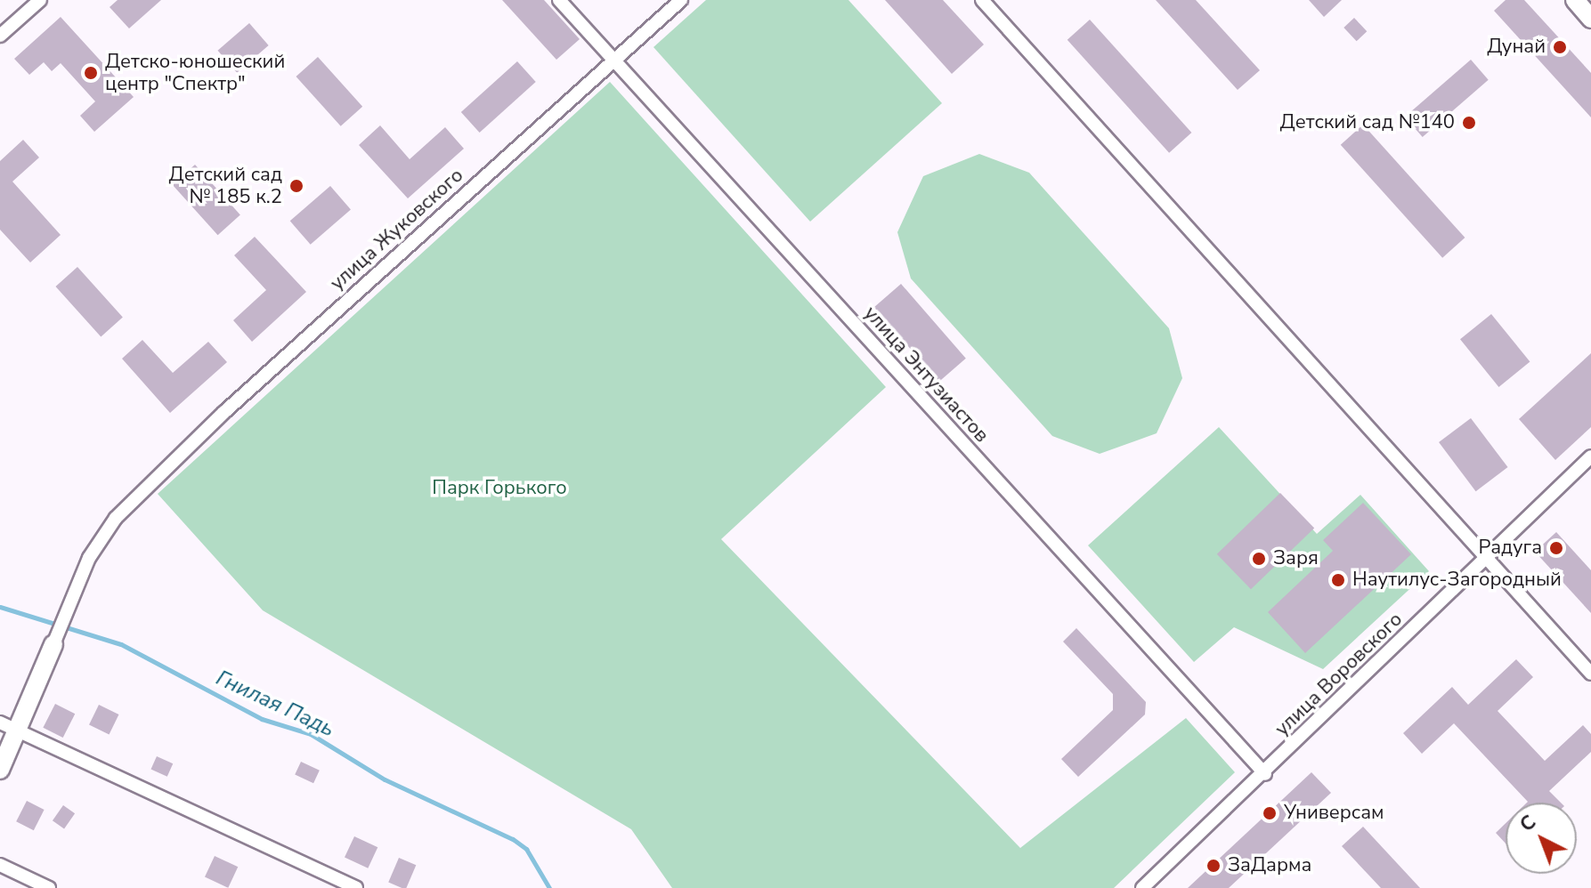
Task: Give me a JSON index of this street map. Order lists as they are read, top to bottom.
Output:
{
  "streets": {
    "street": ["улица Жуковского", "улица Энтузиастов", "улица Воровского"]
  },
  "crossings": [
    ["улица Жуковского", "улица Энтузиастов"],
    ["улица Энтузиастов", "улица Воровского"]
  ],
  "water": ["Гнилая Падь"],
  "parks": ["Парк Горького"],
  "places": [
    "Дунай",
    "Детско-юношеский центр \"Спектр\"",
    "Детский сад №140",
    "Детский сад № 185 к.2",
    "Радуга",
    "Заря",
    "Наутилус-Загородный",
    "Универсам",
    "ЗаДарма"
  ],
  "north": "top left"
}
